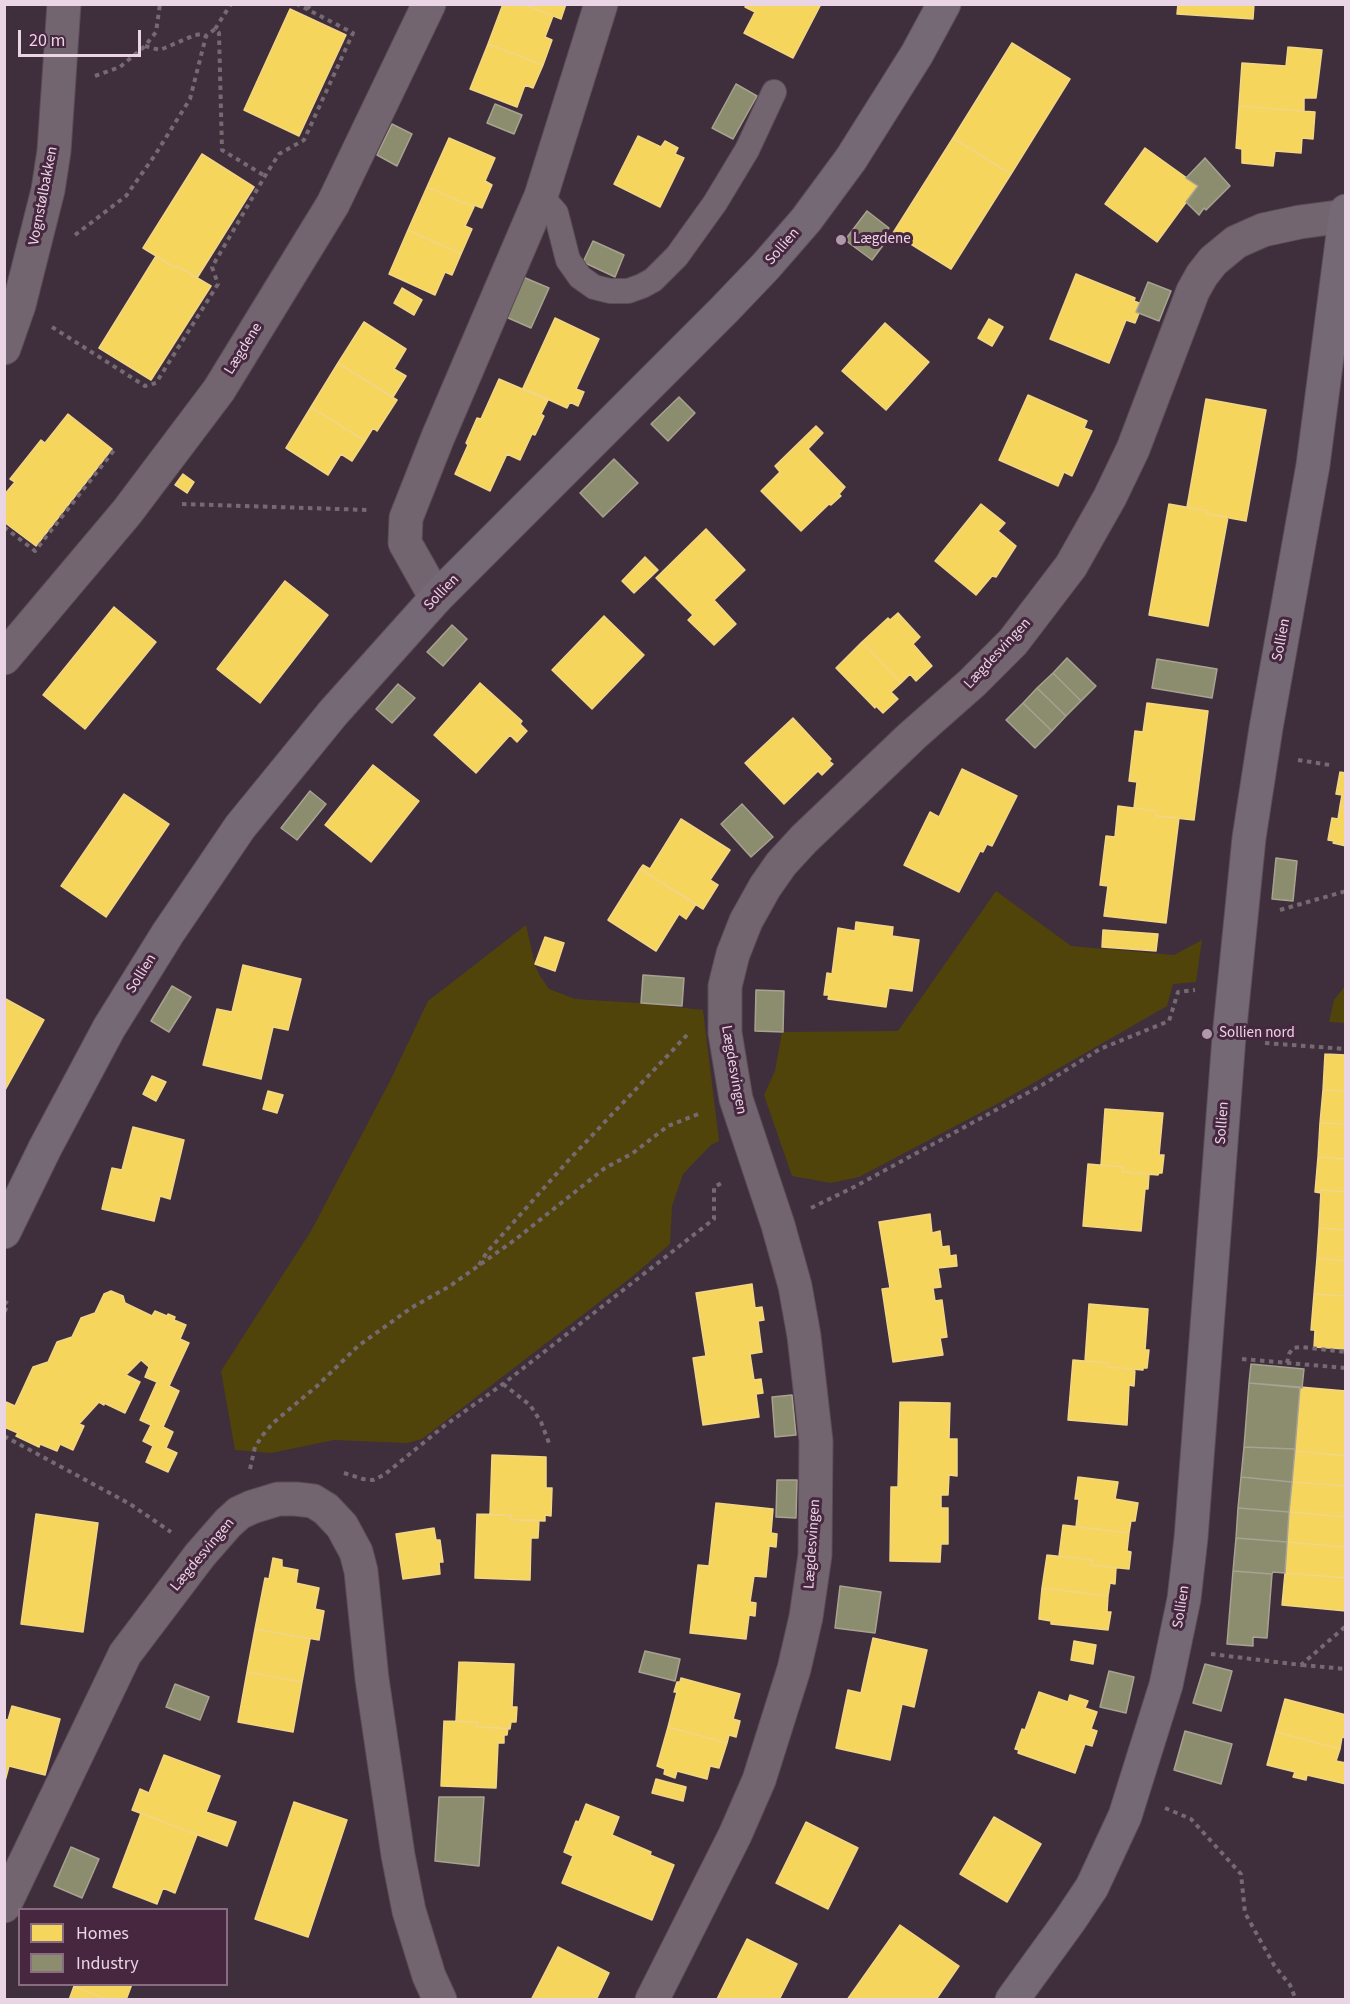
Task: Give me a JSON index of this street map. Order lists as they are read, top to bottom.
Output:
{
  "streets": {
    "street": [
      "Vognstølbakken",
      "Sollien",
      "Lægdene",
      "Lægdesvingen"
    ]
  },
  "crossings": [
    ["Sollien", "Lægdesvingen"]
  ],
  "places": ["Lægdene", "Sollien nord"],
  "legend": ["Homes", "Industry"],
  "scale_bar": "20 m"
}
